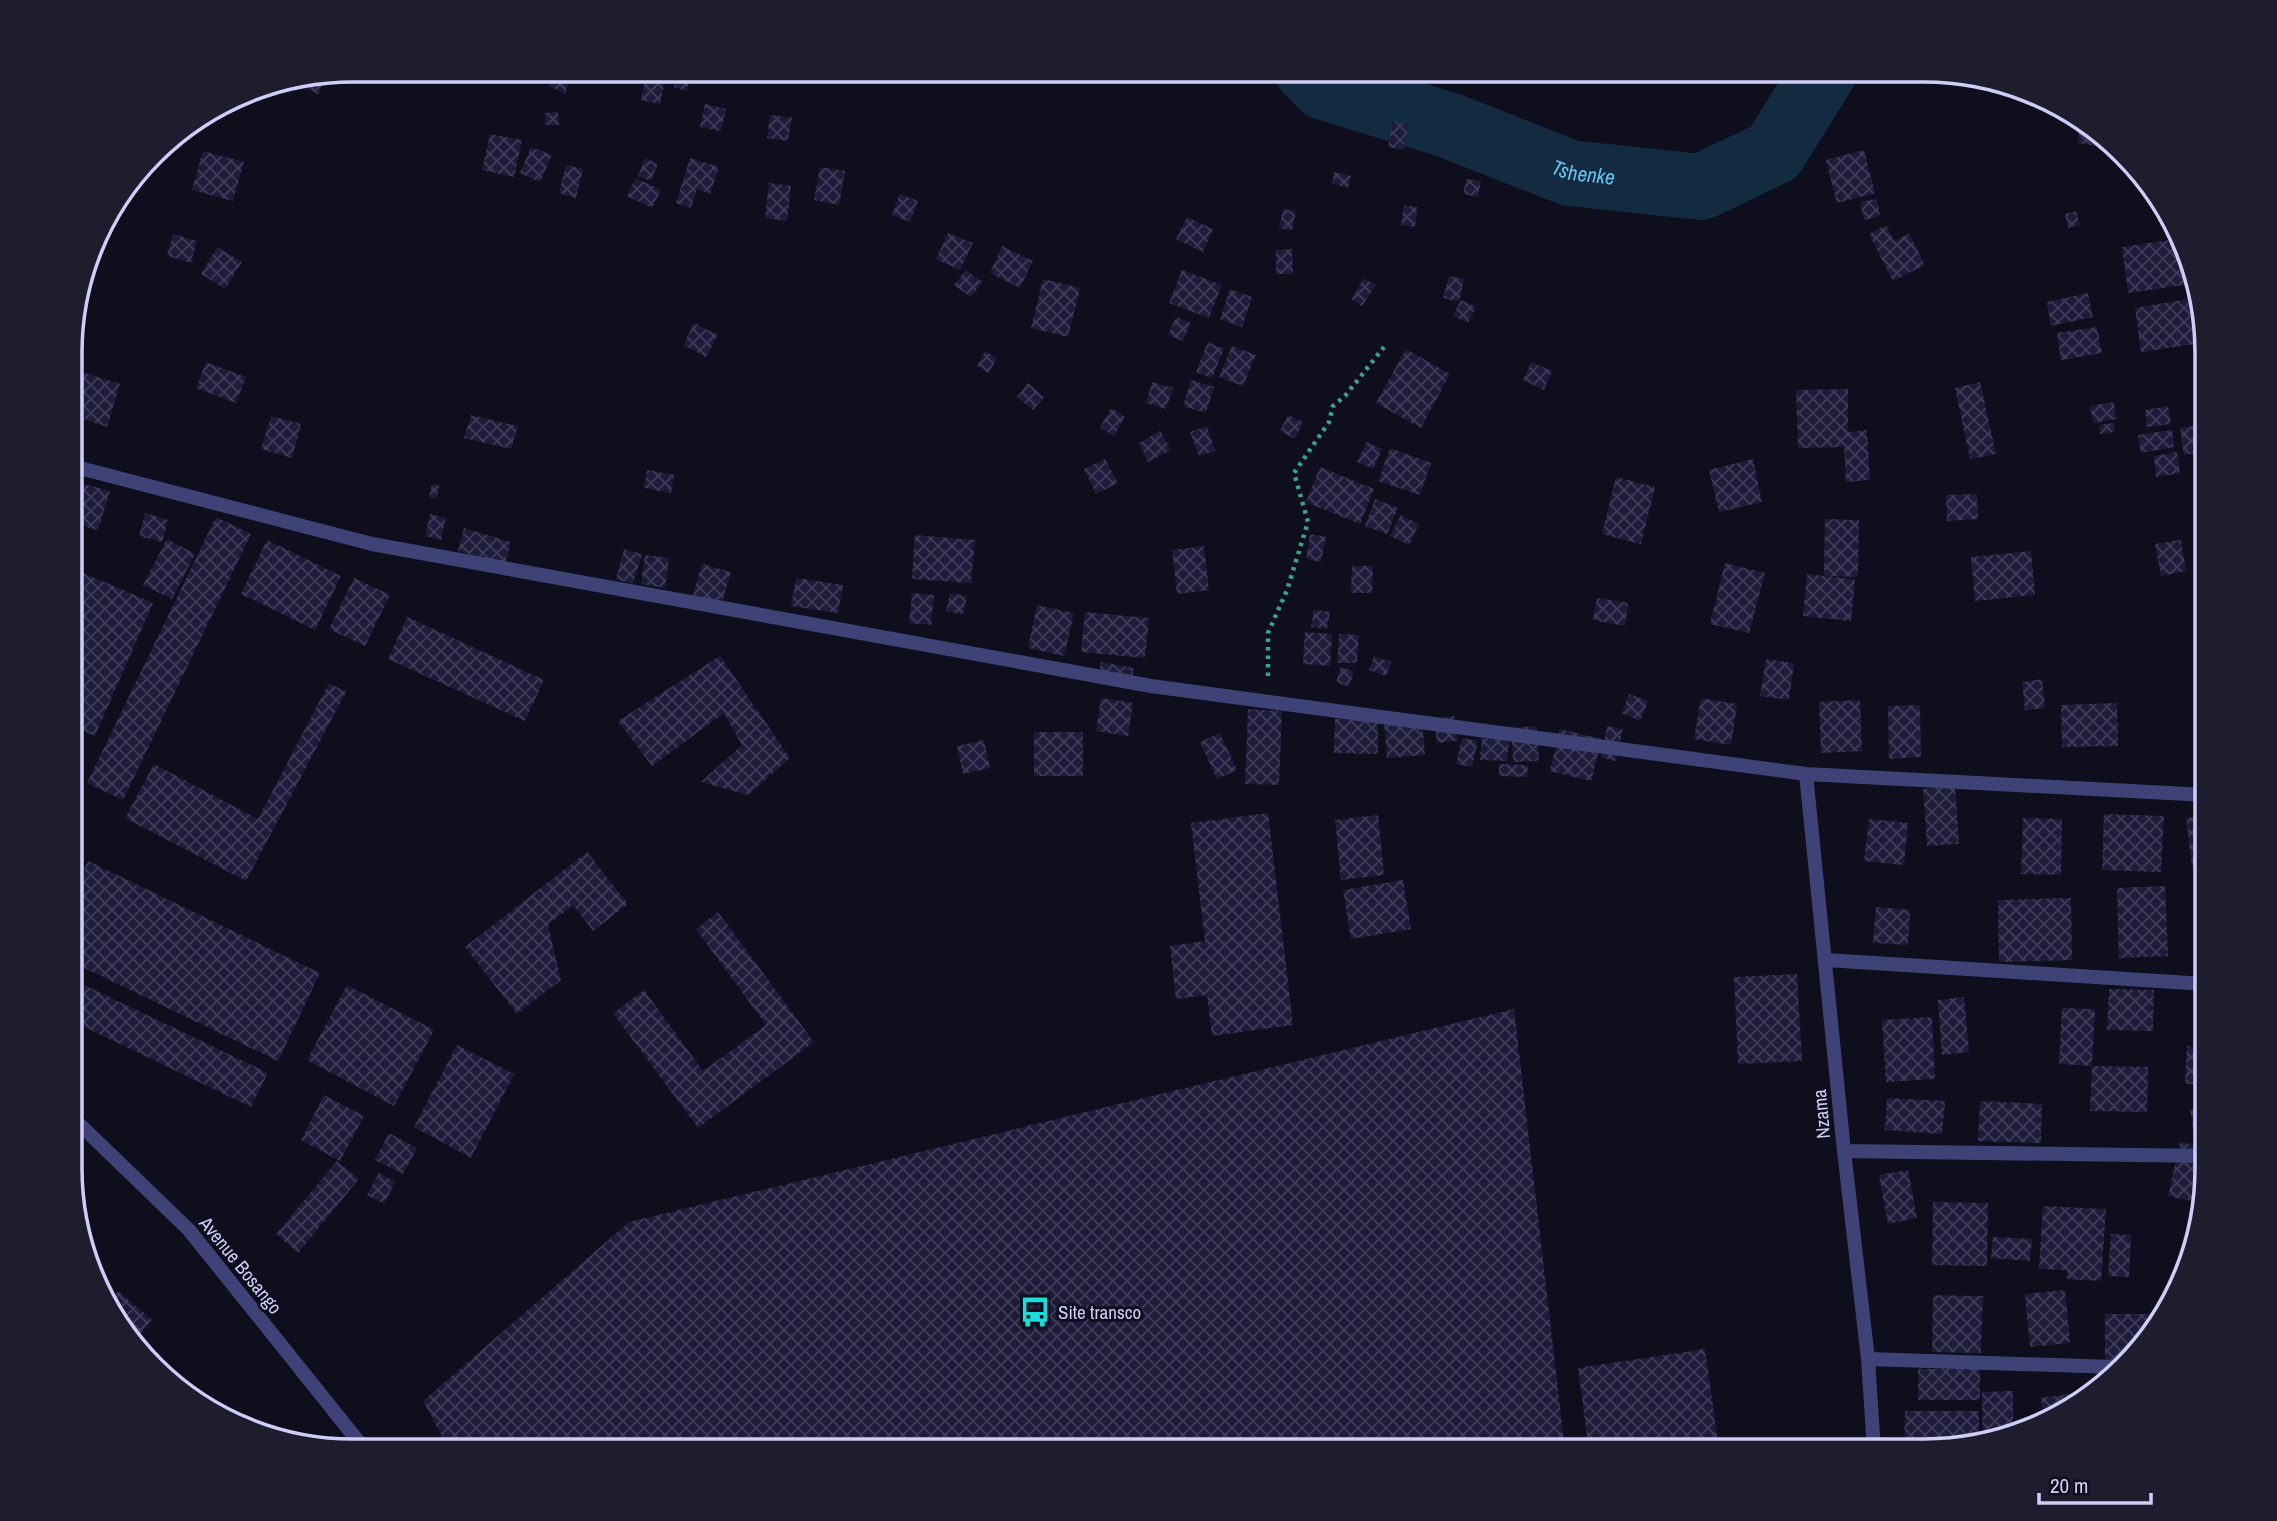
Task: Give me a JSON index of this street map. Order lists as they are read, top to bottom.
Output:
{
  "streets": {
    "street": ["Nzama", "Avenue Bosango"]
  },
  "water": ["Tshenke"],
  "places": {
    "bus stop": ["Site transco"]
  },
  "scale_bar": "20 m"
}
